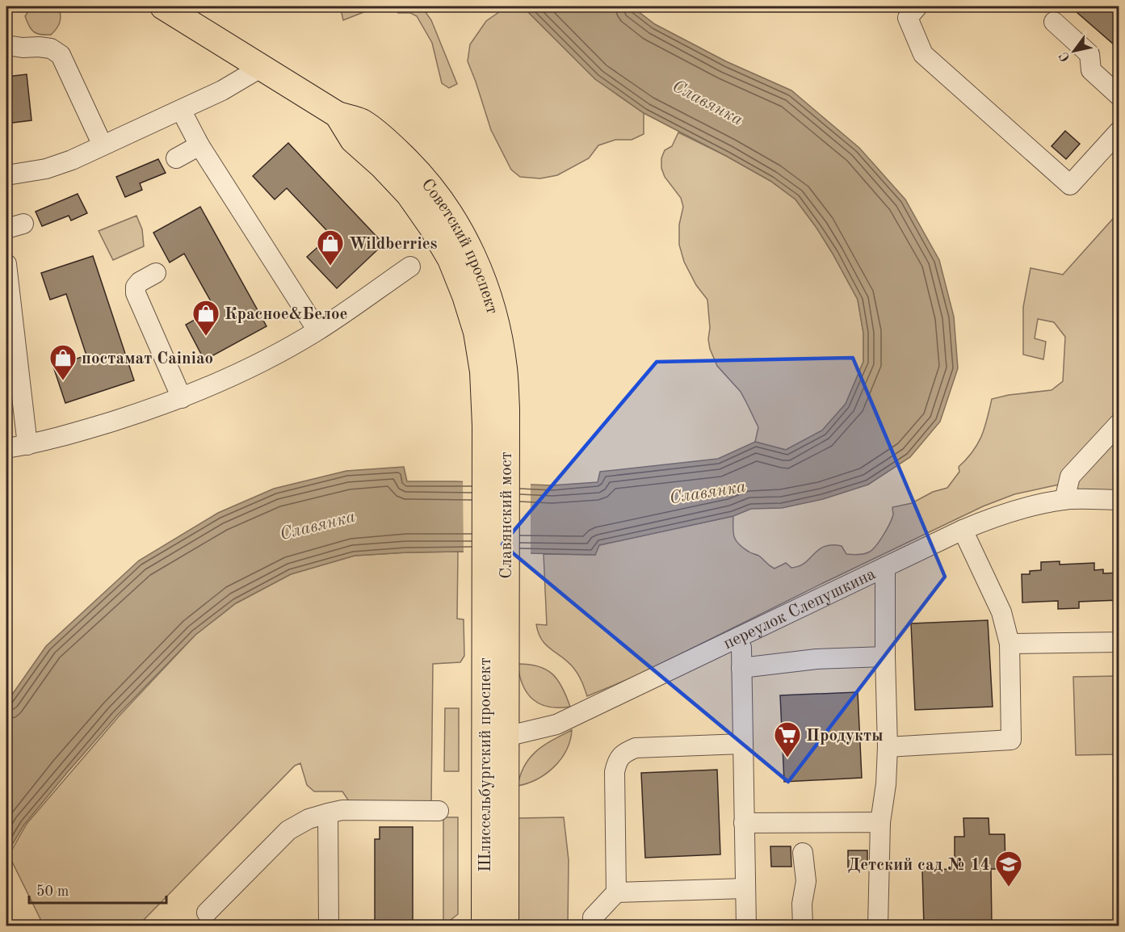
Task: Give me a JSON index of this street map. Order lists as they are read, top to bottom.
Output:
{
  "streets": {
    "main road": ["Советский проспект", "Славянский мост", "Шлиссельбургский проспект"],
    "street": ["переулок Слепушкина"]
  },
  "crossings": [
    ["Советский проспект", "Славянский мост"],
    ["Славянский мост", "Шлиссельбургский проспект"],
    ["переулок Слепушкина", "Шлиссельбургский проспект"]
  ],
  "water": ["Славянка"],
  "places": {
    "shop": ["Wildberries", "Красное&Белое", "постамат Cainiao"],
    "supermarket": ["Продукты"],
    "school or university": ["Детский сад № 14"]
  },
  "scale_bar": "50 m",
  "north": "bottom left"
}
